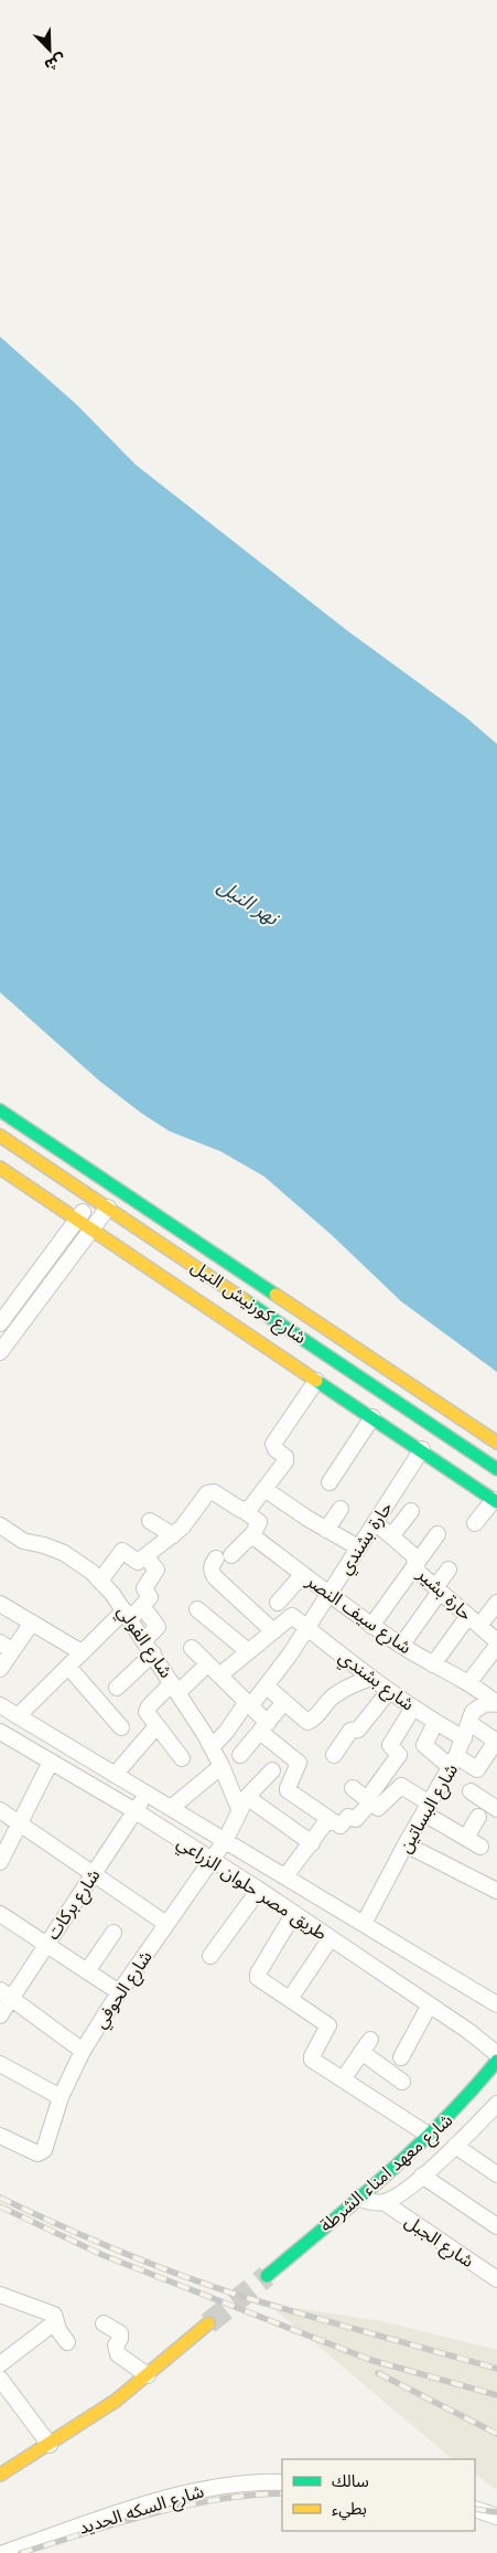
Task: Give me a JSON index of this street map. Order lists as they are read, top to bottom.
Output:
{
  "streets": {
    "main road": ["شارع كورنيش النيل", "شارع معهد امناء الشرطة"],
    "street": [
      "حارة بشندي",
      "حارة بشير",
      "شارع سيف النصر",
      "شارع الفولي",
      "شارع بشندي",
      "شارع البساتين",
      "طريق مصر حلوان الزراعي",
      "شارع بركات",
      "شارع الحوفي",
      "شارع الجبل",
      "شارع السكه الحديد"
    ]
  },
  "crossings": [
    ["حارة بشندي", "حارة بشير"],
    ["حارة بشندي", "شارع سيف النصر"],
    ["حارة بشندي", "شارع الفولي"],
    ["حارة بشندي", "شارع بشندي"],
    ["شارع سيف النصر", "شارع البساتين"],
    ["شارع الفولي", "شارع الحوفي"],
    ["شارع بشندي", "شارع البساتين"],
    ["شارع البساتين", "طريق مصر حلوان الزراعي"],
    ["طريق مصر حلوان الزراعي", "شارع بركات"],
    ["طريق مصر حلوان الزراعي", "شارع الحوفي"]
  ],
  "water": ["نهر النيل"],
  "legend": ["سالك", "بطيء"],
  "north": "bottom right"
}
